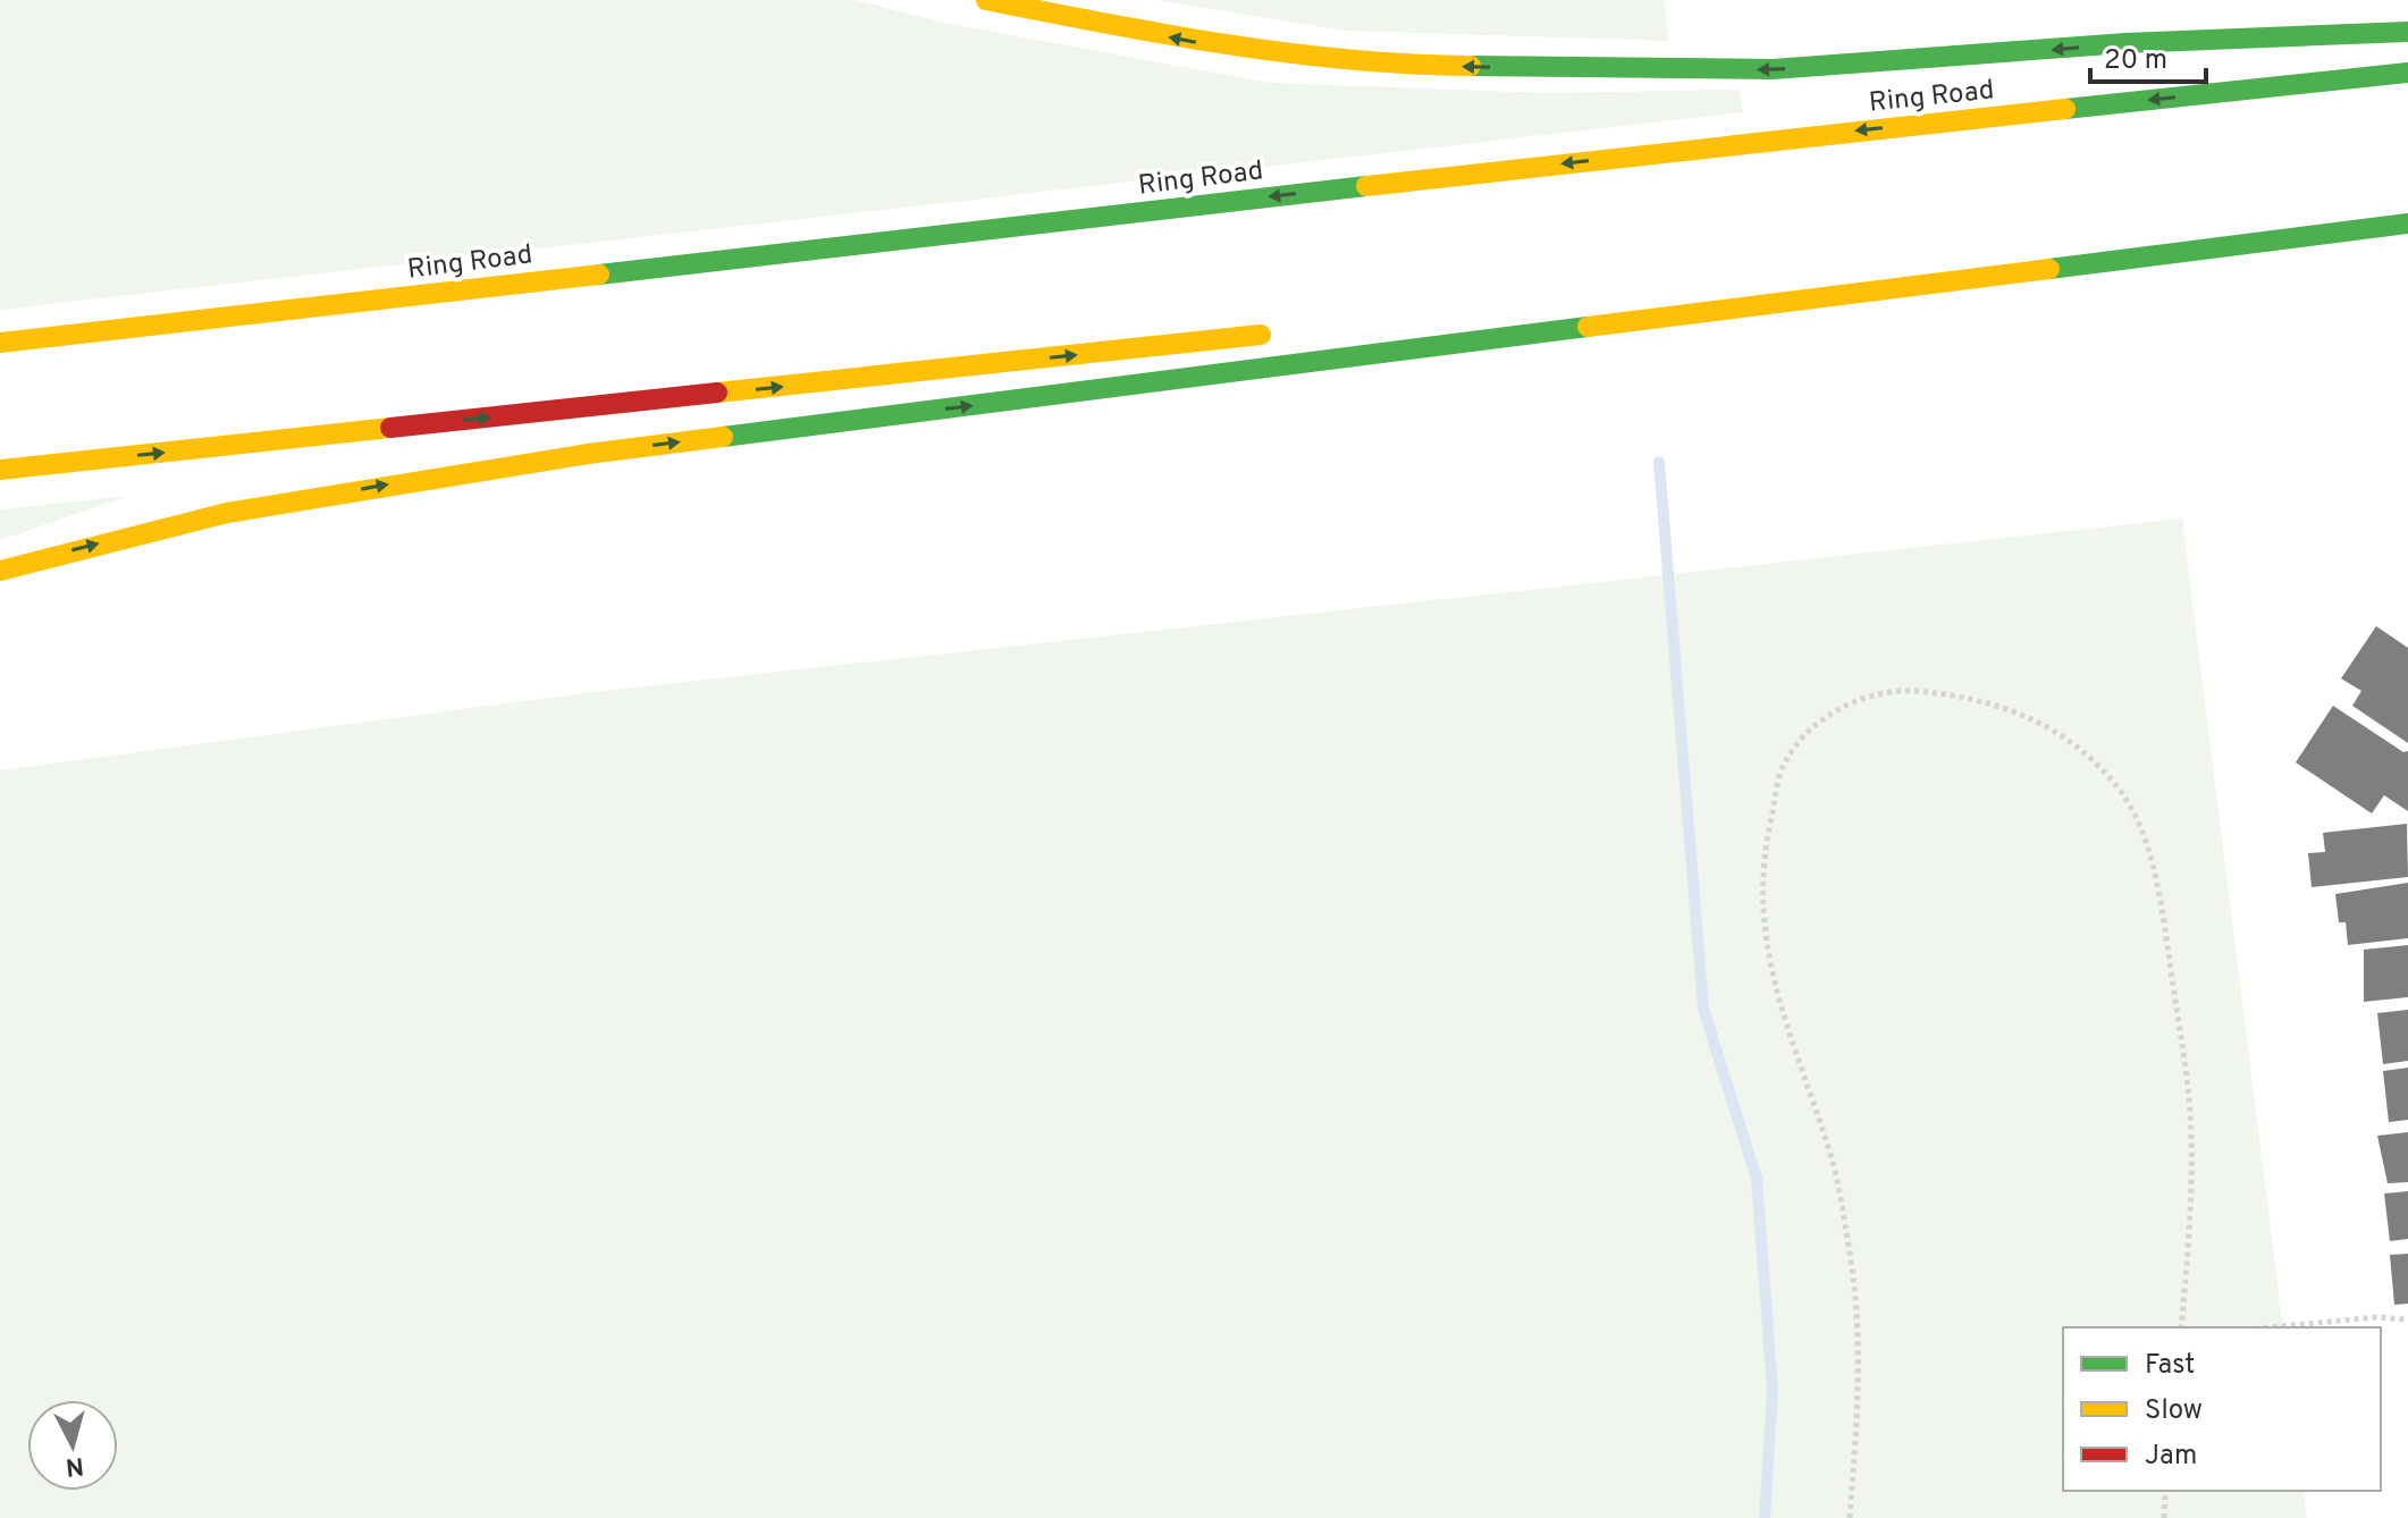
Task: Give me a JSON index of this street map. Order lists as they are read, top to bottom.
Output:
{
  "streets": {
    "highway": ["Ring Road"]
  },
  "legend": ["Fast", "Slow", "Jam"],
  "scale_bar": "20 m",
  "north": "bottom"
}
